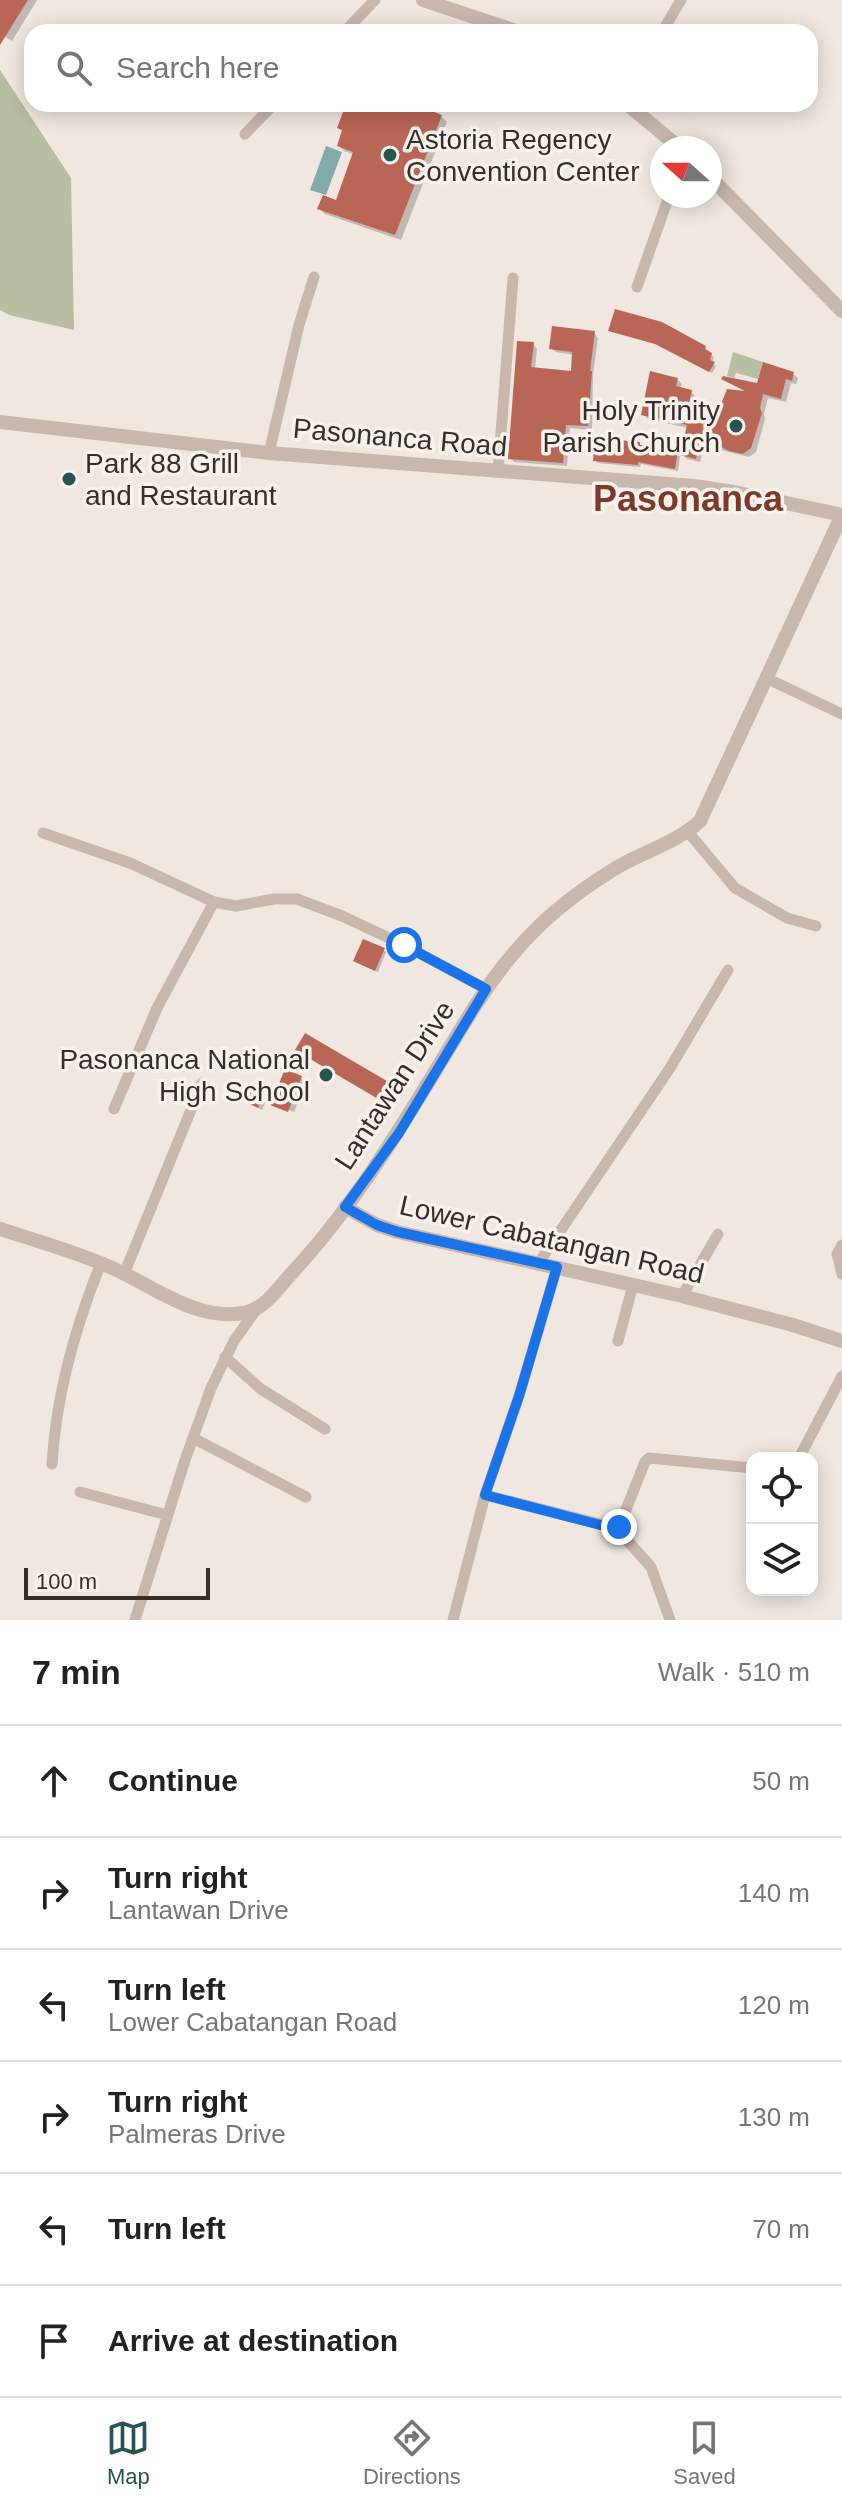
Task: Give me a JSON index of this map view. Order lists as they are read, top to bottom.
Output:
{
  "streets": {
    "street": ["Pasonanca Road", "Lantawan Drive", "Lower Cabatangan Road"]
  },
  "crossings": [
    ["Pasonanca Road", "Lantawan Drive"],
    ["Lantawan Drive", "Lower Cabatangan Road"]
  ],
  "districts": ["Pasonanca"],
  "places": [
    "Astoria Regency Convention Center",
    "Holy Trinity Parish Church",
    "Park 88 Grill and Restaurant",
    "Pasonanca National High School"
  ],
  "scale_bar": "100 m",
  "north": "left",
  "page": {
    "search": "Search here",
    "scale": "100 m",
    "heading": ["7 min", "Walk · 510 m"],
    "list": [
      ["Continue", "50 m"],
      ["Turn right", "Lantawan Drive", "140 m"],
      ["Turn left", "Lower Cabatangan Road", "120 m"],
      ["Turn right", "Palmeras Drive", "130 m"],
      ["Turn left", "70 m"],
      "Arrive at destination"
    ],
    "nav": ["Map", "Directions", "Saved"]
  }
}
